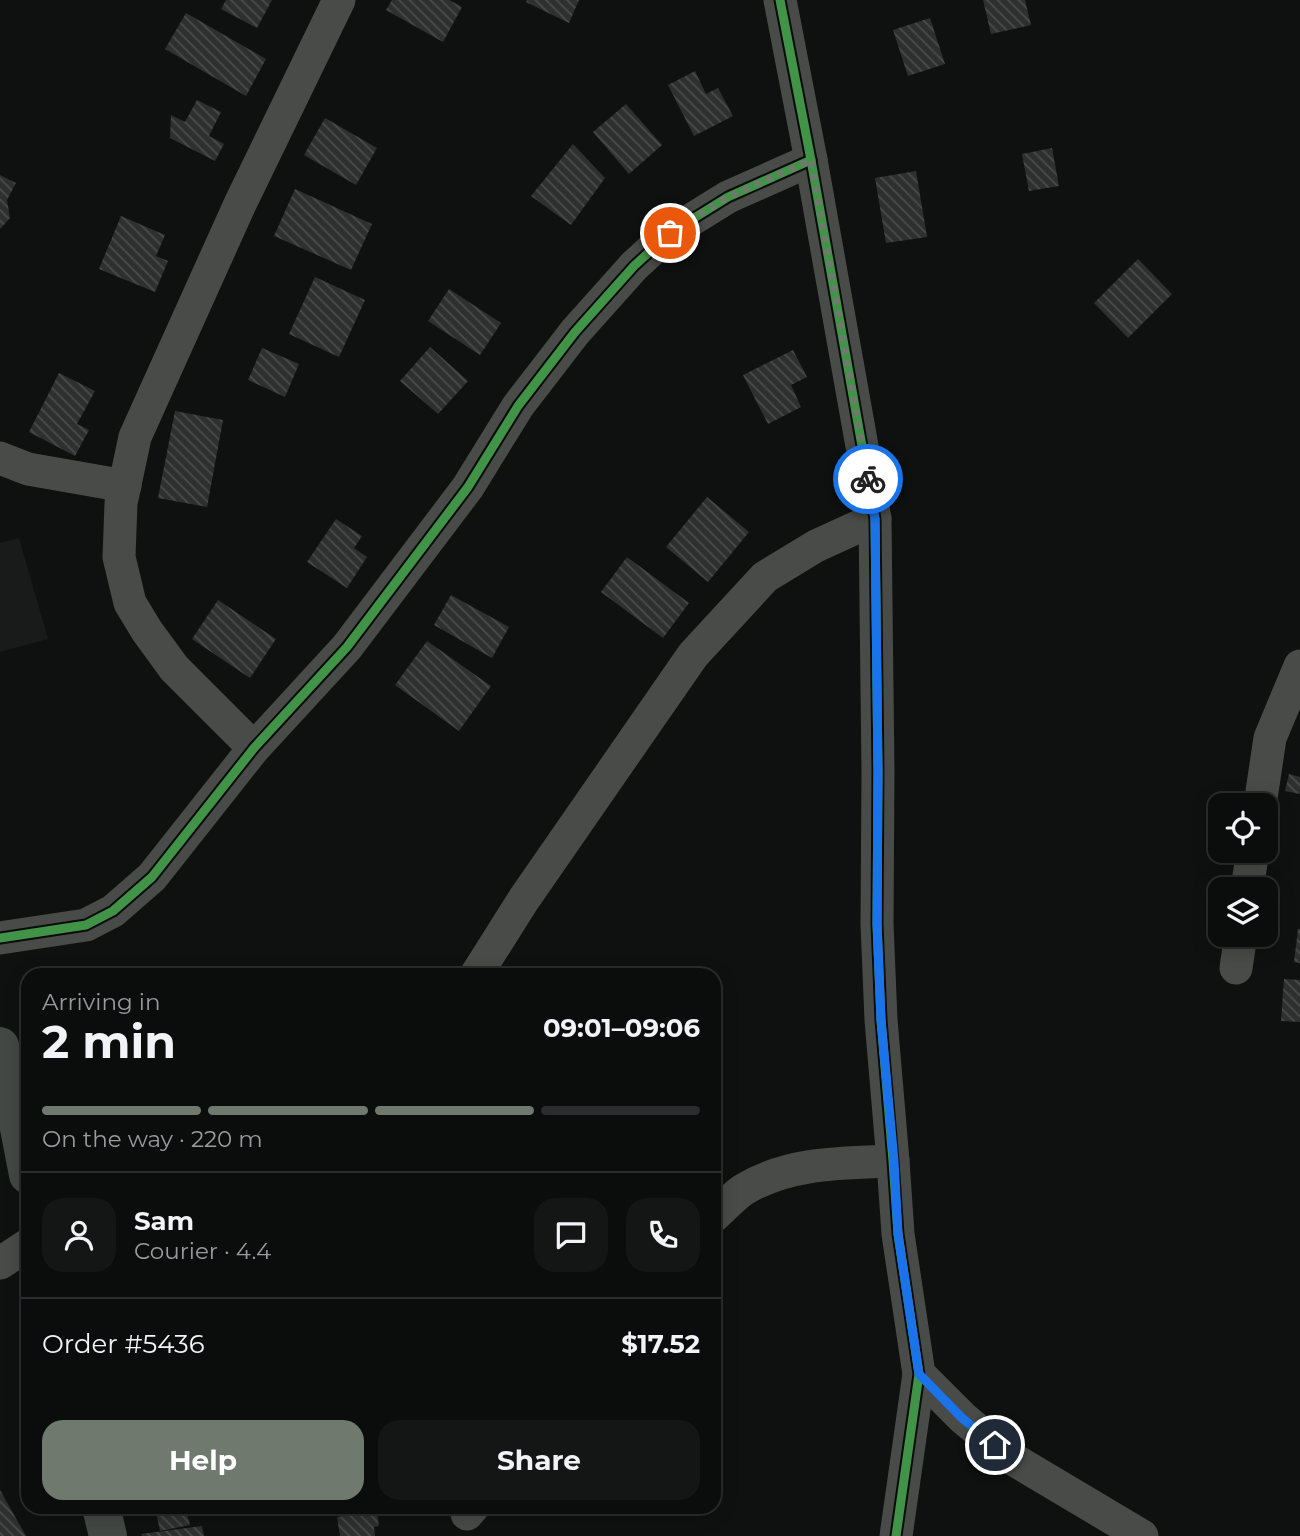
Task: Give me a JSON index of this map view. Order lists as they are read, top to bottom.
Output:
{
  "page": {
    "heading": ["2 min", "Arriving in", "09:01–09:06"],
    "panel": [
      "Sam",
      "Courier · 4.4",
      "Order #5436",
      "$17.52"
    ],
    "bar": "On the way · 220 m",
    "buttons": ["Help", "Share"]
  }
}
